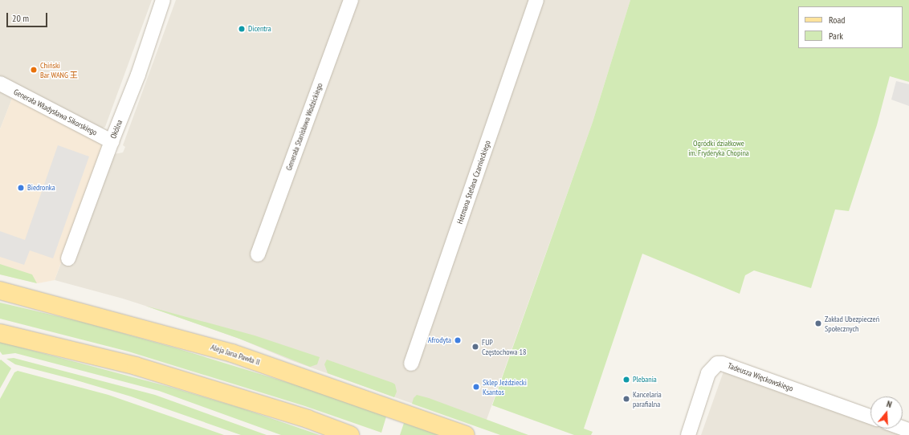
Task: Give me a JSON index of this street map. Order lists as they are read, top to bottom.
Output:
{
  "streets": {
    "main road": ["Aleja Jana Pawła II"],
    "street": [
      "Generała Władysława Sikorskiego",
      "Generała Stanisława Wodzickiego",
      "Okólna",
      "Hetmana Stefana Czarnieckiego",
      "Tadeusza Więckowskiego"
    ]
  },
  "crossings": [
    ["Generała Władysława Sikorskiego", "Okólna"]
  ],
  "parks": ["Ogródki działkowe im. Fryderyka Chopina"],
  "places": [
    "Dicentra",
    "Chiński Bar WANG 王",
    "Biedronka",
    "Zakład Ubezpieczeń Społecznych",
    "Afrodyta",
    "FUP Częstochowa 18",
    "Plebania",
    "Sklep Jeździecki Ksantos",
    "Kancelaria parafialna"
  ],
  "legend": ["Road", "Park"],
  "scale_bar": "20 m",
  "north": "top"
}
